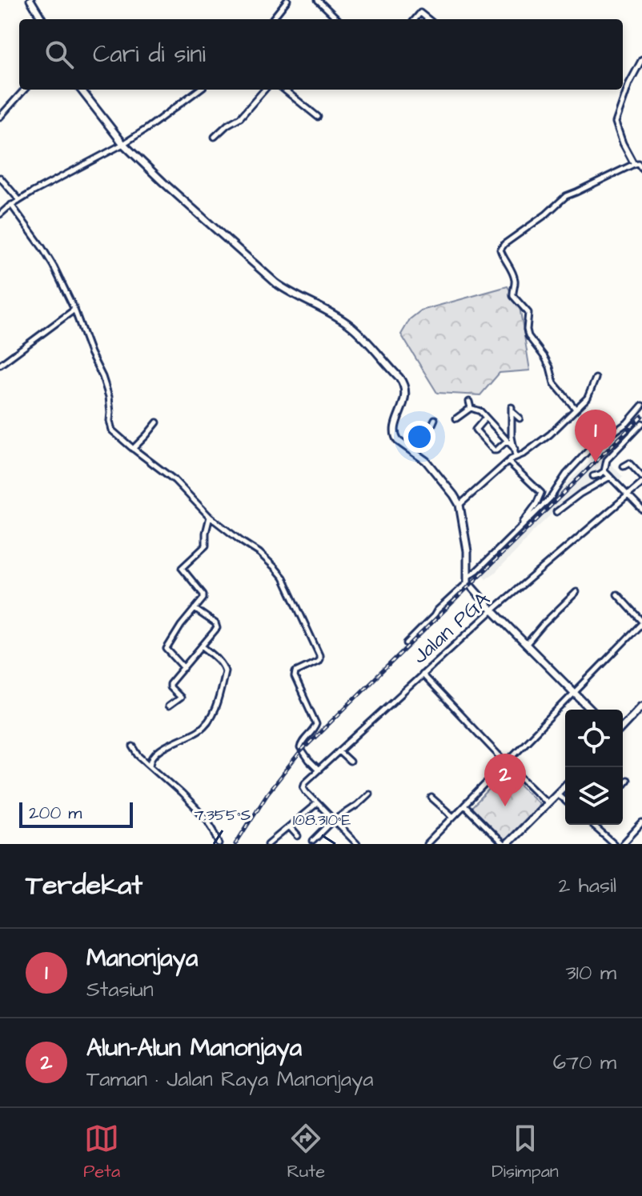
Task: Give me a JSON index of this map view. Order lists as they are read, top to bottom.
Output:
{
  "streets": {
    "street": ["Jalan PGA"]
  },
  "scale_bar": "200 m",
  "page": {
    "search": "Cari di sini",
    "pins": ["1", "2"],
    "scale": "200 m",
    "heading": ["Terdekat", "2 hasil"],
    "list": [
      {
        "mark": "1",
        "name": "Manonjaya",
        "note": "Stasiun",
        "value": "310 m"
      },
      {
        "mark": "2",
        "name": "Alun-Alun Manonjaya",
        "note": "Taman · Jalan Raya Manonjaya",
        "value": "670 m"
      }
    ],
    "nav": ["Peta", "Rute", "Disimpan"]
  },
  "coordinates": ["7.355°S", "108.310°E"]
}
